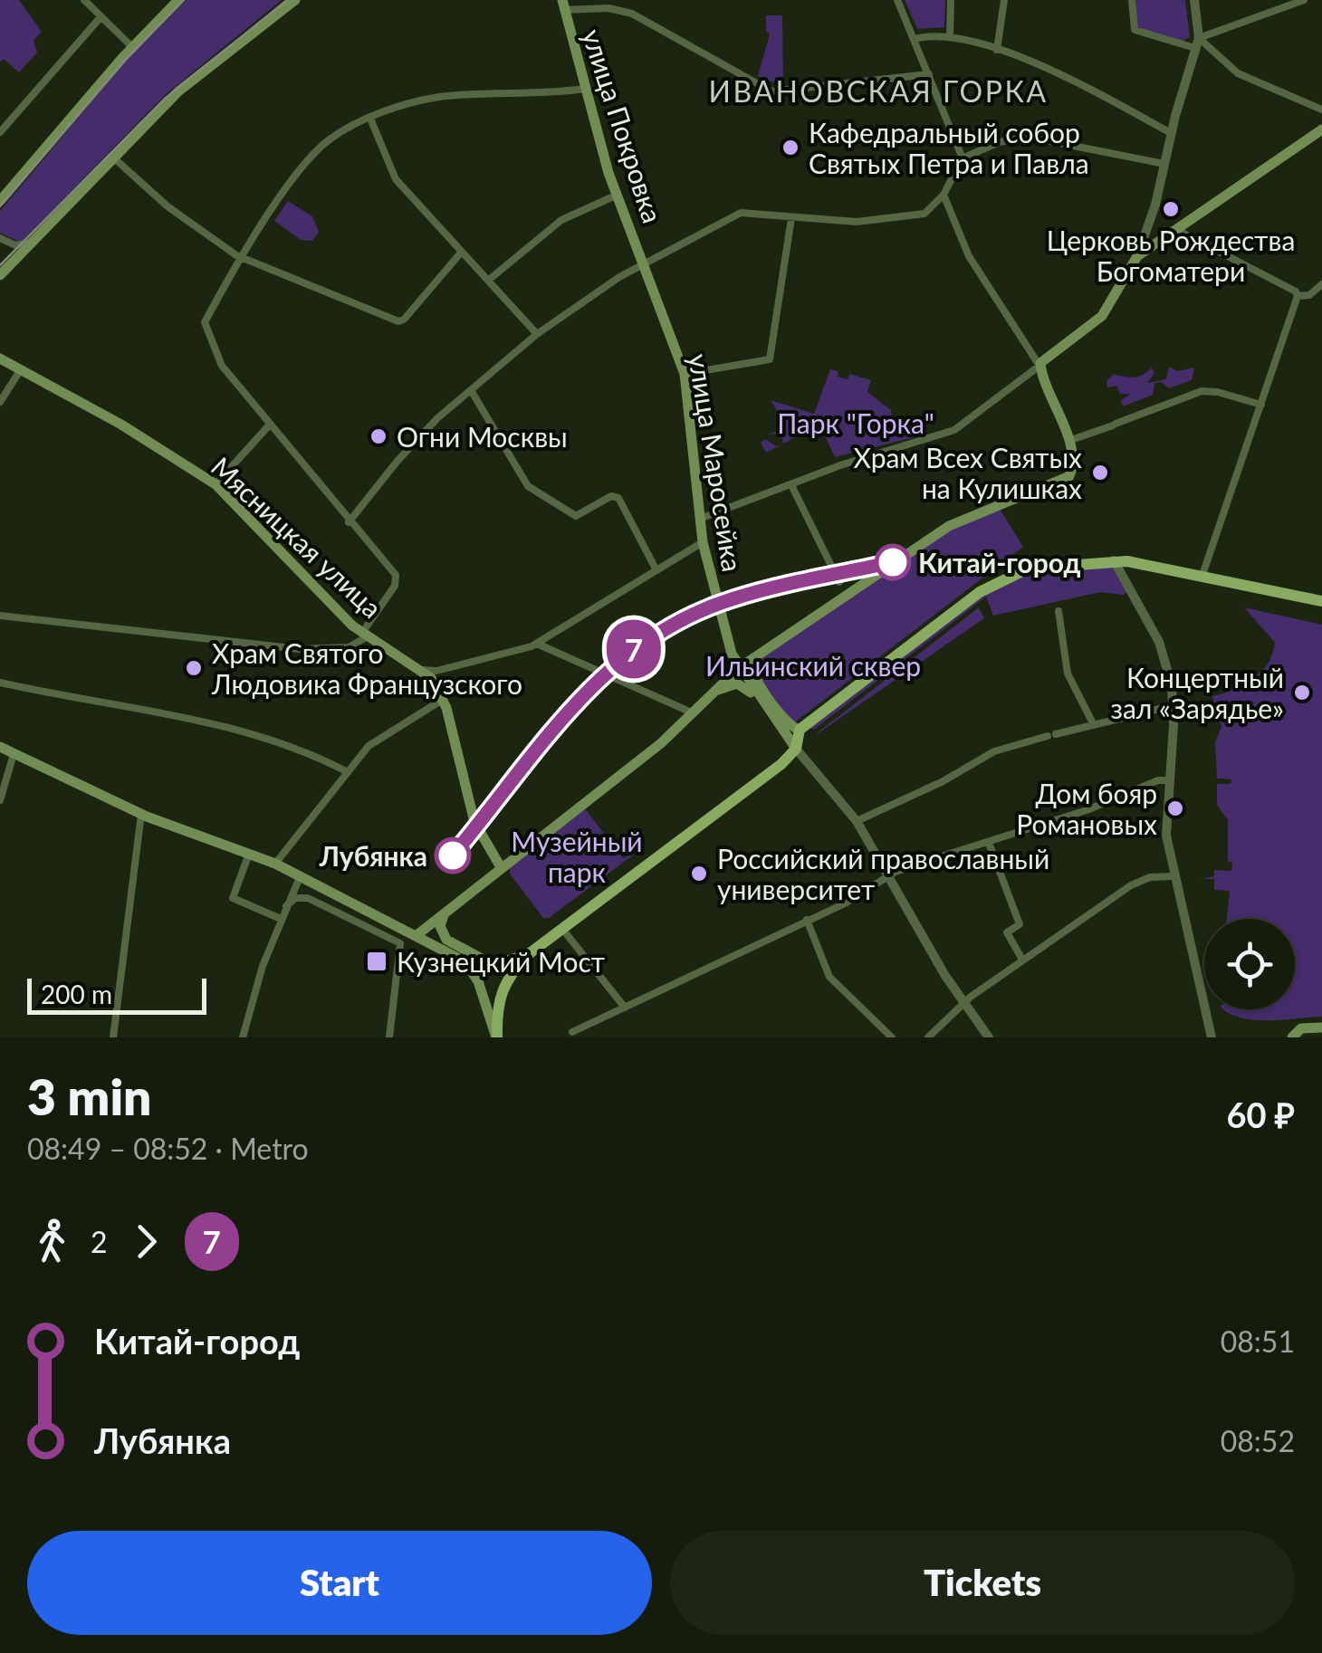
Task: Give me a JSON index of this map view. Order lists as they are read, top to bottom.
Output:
{
  "streets": {
    "main road": ["улица Покровка", "улица Маросейка", "Мясницкая улица"]
  },
  "crossings": [
    ["улица Покровка", "улица Маросейка"]
  ],
  "districts": ["ИВАНОВСКАЯ ГОРКА"],
  "parks": ["Парк \"Горка\"", "Ильинский сквер", "Музейный парк"],
  "places": {
    "other": [
      "Кафедральный собор Святых Петра и Павла",
      "Церковь Рождества Богоматери",
      "Огни Москвы",
      "Храм Всех Святых на Кулишках",
      "Китай-город",
      "Храм Святого Людовика Французского",
      "Концертный зал «Зарядье»",
      "Дом бояр Романовых",
      "Лубянка",
      "Российский православный университет"
    ],
    "transit": ["Кузнецкий Мост"]
  },
  "lines": ["metro line 7"],
  "scale_bar": "200 m",
  "page": {
    "on_map": "7",
    "scale": "200 m",
    "heading": ["3 min", "08:49 – 08:52 · Metro", "60 ₽"],
    "legs": ["2", "7"],
    "list": [
      {
        "name": "Китай-город",
        "value": "08:51"
      },
      {
        "name": "Лубянка",
        "value": "08:52"
      }
    ],
    "buttons": ["Start", "Tickets"]
  }
}
